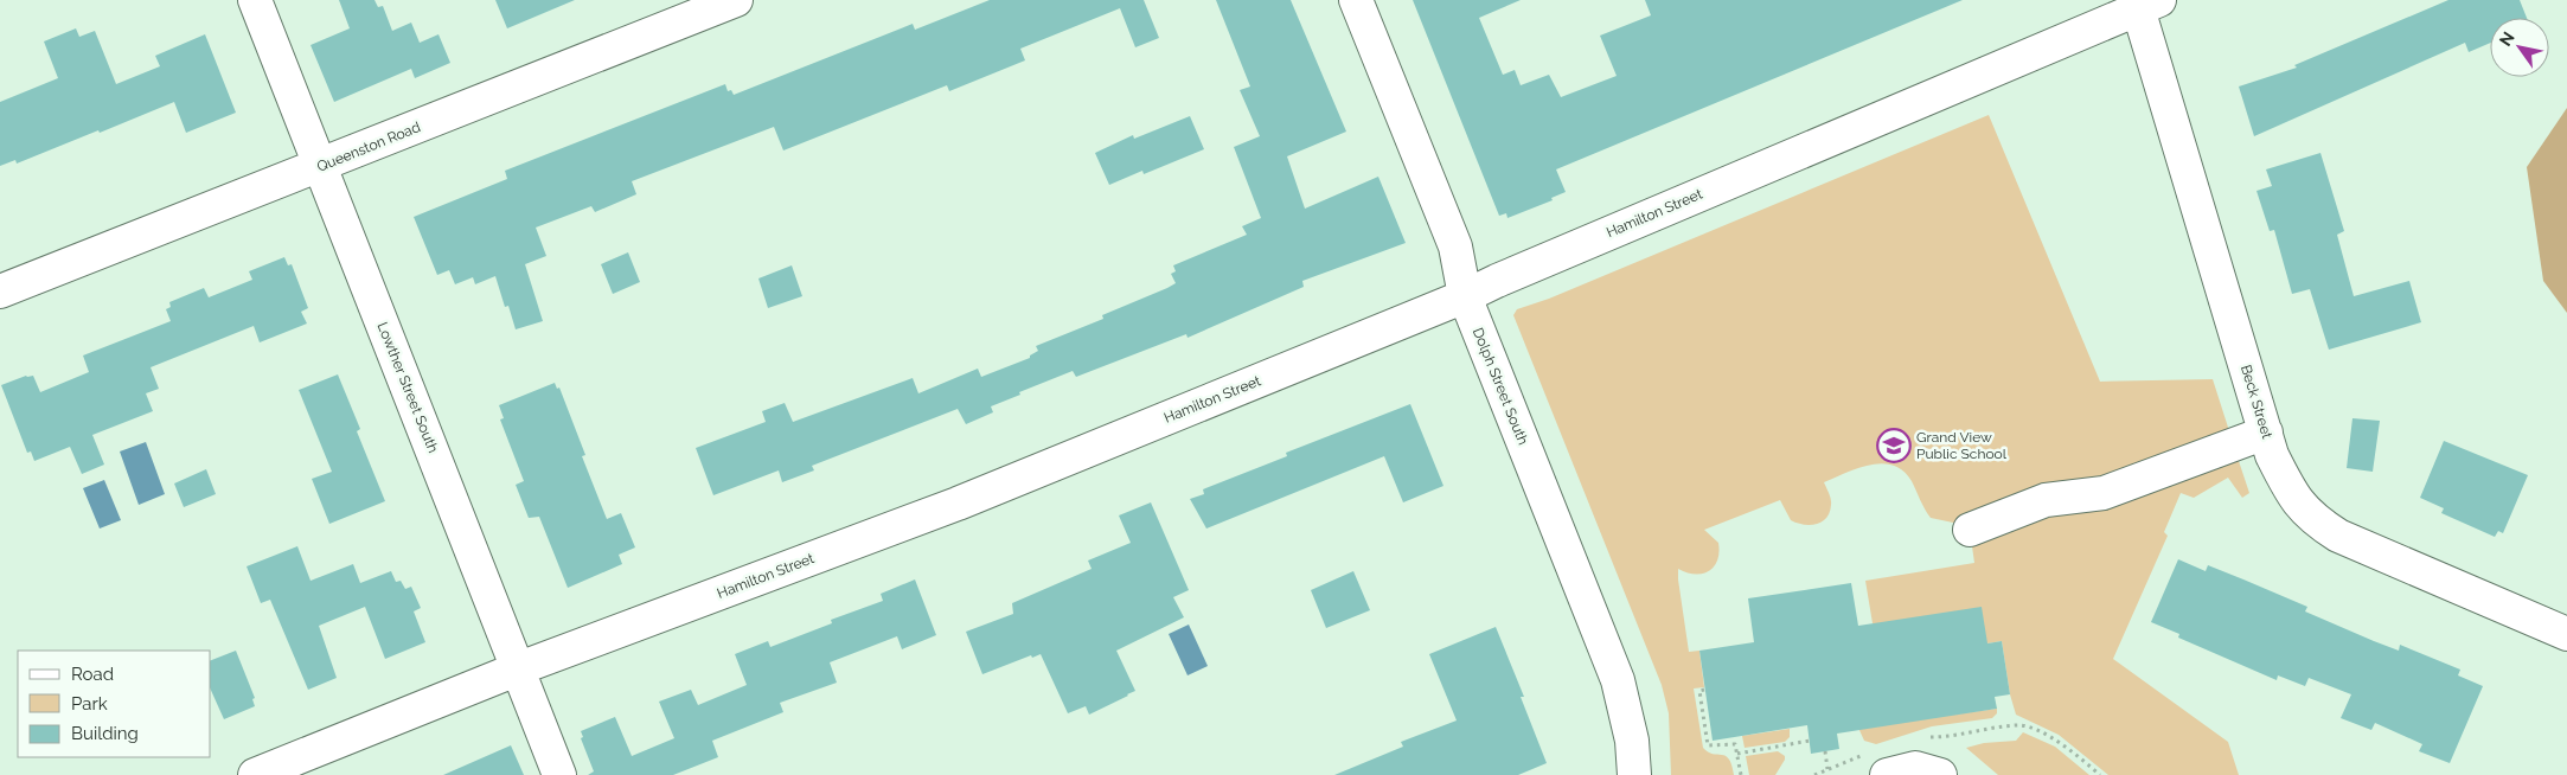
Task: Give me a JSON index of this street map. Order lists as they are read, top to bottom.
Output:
{
  "streets": {
    "street": [
      "Queenston Road",
      "Hamilton Street",
      "Dolph Street South",
      "Lowther Street South",
      "Beck Street"
    ]
  },
  "crossings": [
    ["Queenston Road", "Lowther Street South"],
    ["Hamilton Street", "Dolph Street South"],
    ["Hamilton Street", "Lowther Street South"],
    ["Hamilton Street", "Beck Street"]
  ],
  "places": {
    "school or university": ["Grand View Public School"]
  },
  "legend": ["Road", "Park", "Building"],
  "north": "top left"
}
